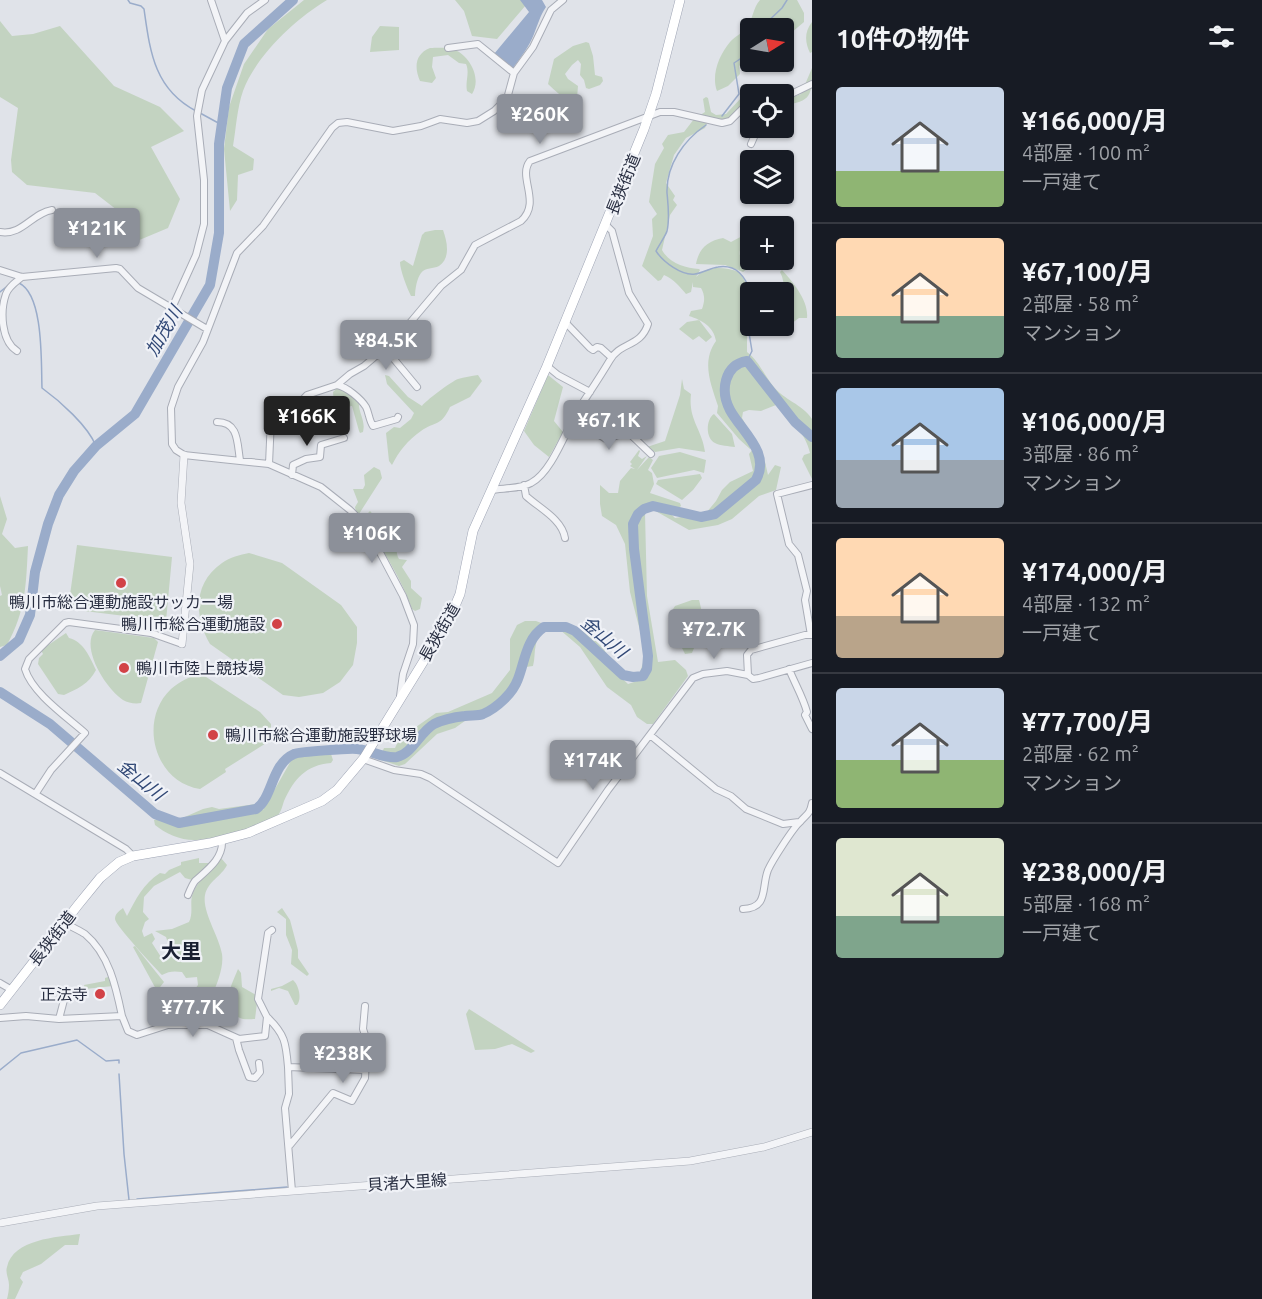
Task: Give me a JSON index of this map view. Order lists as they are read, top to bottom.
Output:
{
  "streets": {
    "main road": ["長狭街道"],
    "street": ["貝渚大里線"]
  },
  "districts": ["大里"],
  "water": ["加茂川", "金山川"],
  "places": [
    "鴨川市総合運動施設サッカー場",
    "鴨川市総合運動施設",
    "鴨川市陸上競技場",
    "鴨川市総合運動施設野球場",
    "正法寺"
  ],
  "north": "right",
  "page": {
    "heading": "10件の物件",
    "map_buttons": ["+", "−"],
    "list": [
      {
        "name": "¥166,000/月",
        "note": "4部屋 · 100 m² · 一戸建て"
      },
      {
        "name": "¥67,100/月",
        "note": "2部屋 · 58 m² · マンション"
      },
      {
        "name": "¥106,000/月",
        "note": "3部屋 · 86 m² · マンション"
      },
      {
        "name": "¥174,000/月",
        "note": "4部屋 · 132 m² · 一戸建て"
      },
      {
        "name": "¥77,700/月",
        "note": "2部屋 · 62 m² · マンション"
      },
      {
        "name": "¥238,000/月",
        "note": "5部屋 · 168 m² · 一戸建て"
      }
    ],
    "price": [
      "¥260K",
      "¥121K",
      "¥84.5K",
      "¥166K",
      "¥67.1K",
      "¥106K",
      "¥72.7K",
      "¥174K",
      "¥77.7K",
      "¥238K"
    ]
  }
}
